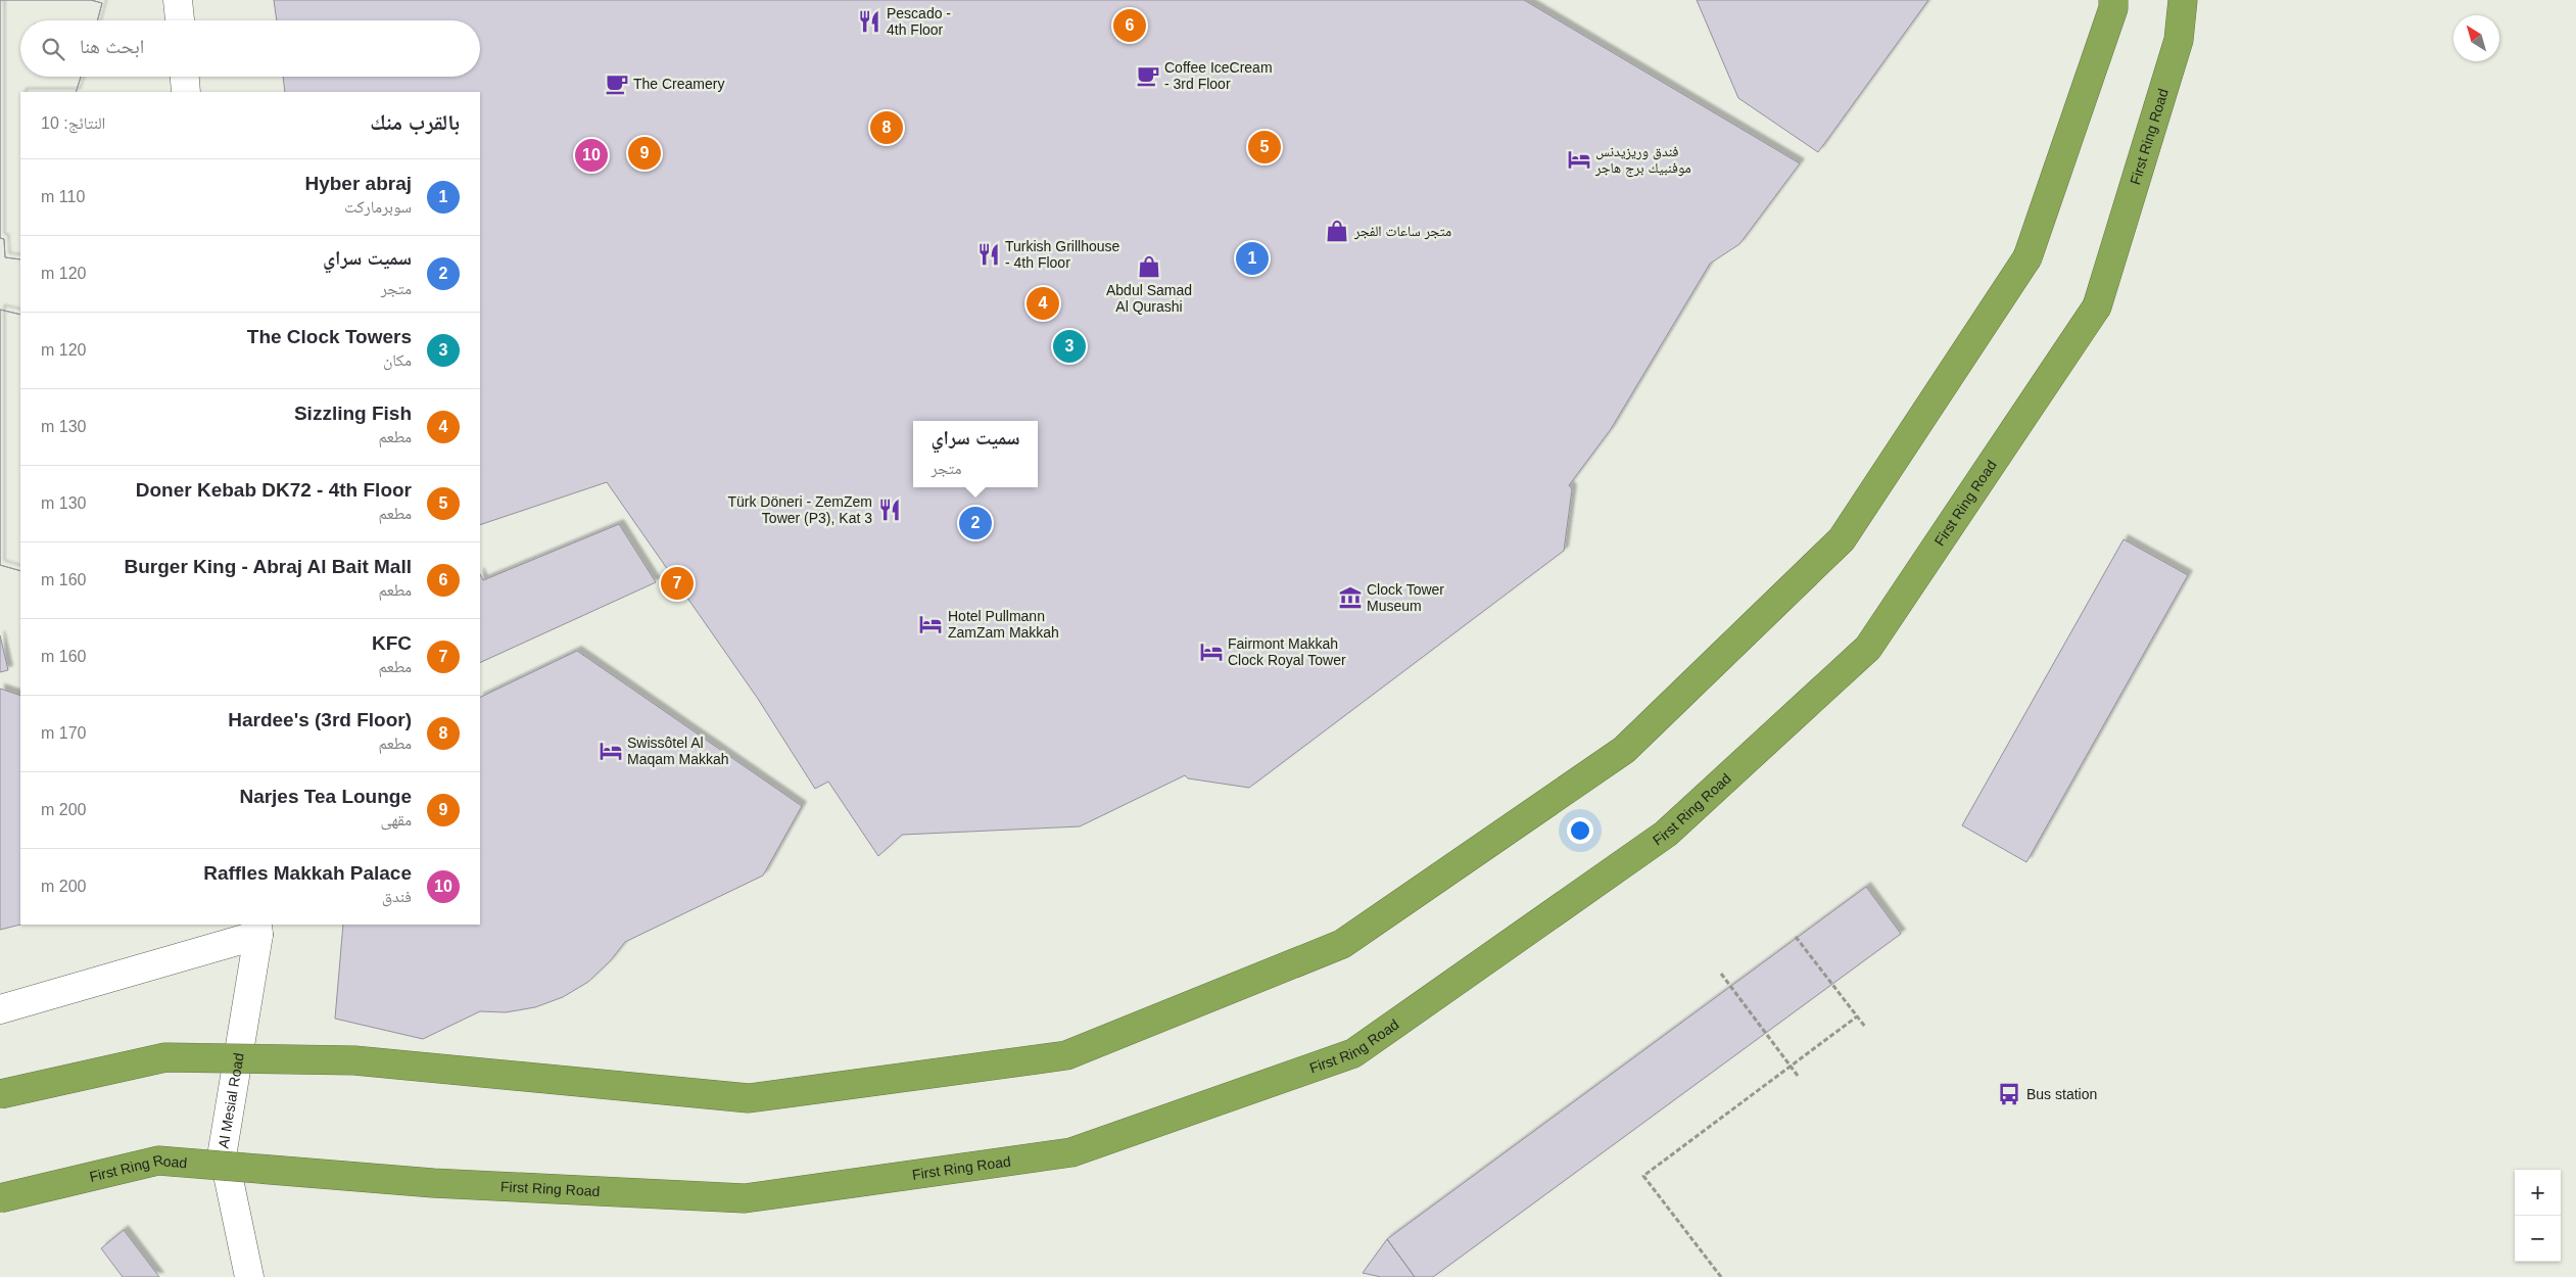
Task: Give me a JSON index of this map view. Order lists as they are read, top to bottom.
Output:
{
  "streets": {
    "highway": ["First Ring Road"],
    "street": ["Al Mesial Road"]
  },
  "places": {
    "restaurant": ["Pescado - 4th Floor", "Turkish Grillhouse - 4th Floor", "Türk Döneri - ZemZem Tower (P3), Kat 3"],
    "cafe": ["Coffee IceCream - 3rd Floor", "The Creamery"],
    "hotel": [
      "فندق وريزيدنس موفنبيك برج هاجر",
      "Hotel Pullmann ZamZam Makkah",
      "Fairmont Makkah Clock Royal Tower",
      "Swissôtel Al Maqam Makkah"
    ],
    "shop": ["متجر ساعات الفجر", "Abdul Samad Al Qurashi"],
    "museum": ["Clock Tower Museum"],
    "bus stop": ["Bus station"]
  },
  "north": "top left",
  "page": {
    "pins": [
      "6",
      "8",
      "5",
      "9",
      "10",
      "1",
      "4",
      "3",
      "2",
      "7"
    ],
    "search": "ابحث هنا",
    "heading": ["بالقرب منك", "النتائج: 10"],
    "list": [
      {
        "mark": "1",
        "name": "Hyber abraj",
        "note": "سوبرماركت",
        "value": "110 m"
      },
      {
        "mark": "2",
        "name": "سميت سراي",
        "note": "متجر",
        "value": "120 m"
      },
      {
        "mark": "3",
        "name": "The Clock Towers",
        "note": "مكان",
        "value": "120 m"
      },
      {
        "mark": "4",
        "name": "Sizzling Fish",
        "note": "مطعم",
        "value": "130 m"
      },
      {
        "mark": "5",
        "name": "Doner Kebab DK72 - 4th Floor",
        "note": "مطعم",
        "value": "130 m"
      },
      {
        "mark": "6",
        "name": "Burger King - Abraj Al Bait Mall",
        "note": "مطعم",
        "value": "160 m"
      },
      {
        "mark": "7",
        "name": "KFC",
        "note": "مطعم",
        "value": "160 m"
      },
      {
        "mark": "8",
        "name": "Hardee's (3rd Floor)",
        "note": "مطعم",
        "value": "170 m"
      },
      {
        "mark": "9",
        "name": "Narjes Tea Lounge",
        "note": "مقهى",
        "value": "200 m"
      },
      {
        "mark": "10",
        "name": "Raffles Makkah Palace",
        "note": "فندق",
        "value": "200 m"
      }
    ],
    "popup": ["سميت سراي", "متجر"],
    "map_buttons": ["+", "−"]
  }
}
